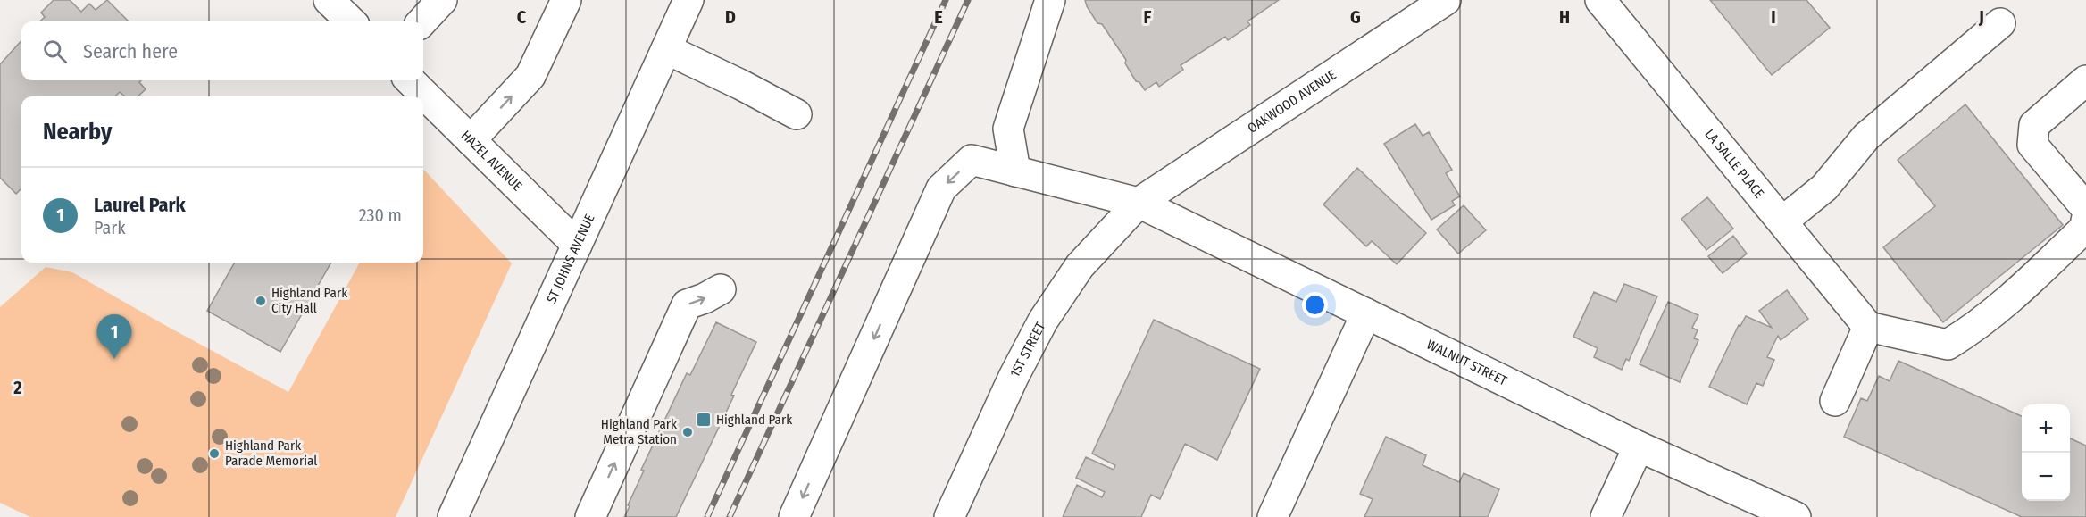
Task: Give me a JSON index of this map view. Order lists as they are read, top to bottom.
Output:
{
  "streets": {
    "street": [
      "OAKWOOD AVENUE",
      "HAZEL AVENUE",
      "LA SALLE PLACE",
      "ST JOHNS AVENUE",
      "1ST STREET",
      "WALNUT STREET"
    ]
  },
  "crossings": [
    ["OAKWOOD AVENUE", "1ST STREET"],
    ["OAKWOOD AVENUE", "WALNUT STREET"],
    ["HAZEL AVENUE", "ST JOHNS AVENUE"],
    ["1ST STREET", "WALNUT STREET"]
  ],
  "places": {
    "other": ["Highland Park City Hall", "Highland Park Metra Station", "Highland Park Parade Memorial"],
    "transit": ["Highland Park"]
  },
  "page": {
    "search": "Search here",
    "heading": "Nearby",
    "list": [
      {
        "mark": "1",
        "name": "Laurel Park",
        "note": "Park",
        "value": "230 m"
      }
    ],
    "pins": "1",
    "map_buttons": ["+", "−"]
  },
  "grid": {
    "columns": [
      "C",
      "D",
      "E",
      "F",
      "G",
      "H",
      "I",
      "J"
    ],
    "rows": ["2"]
  }
}
